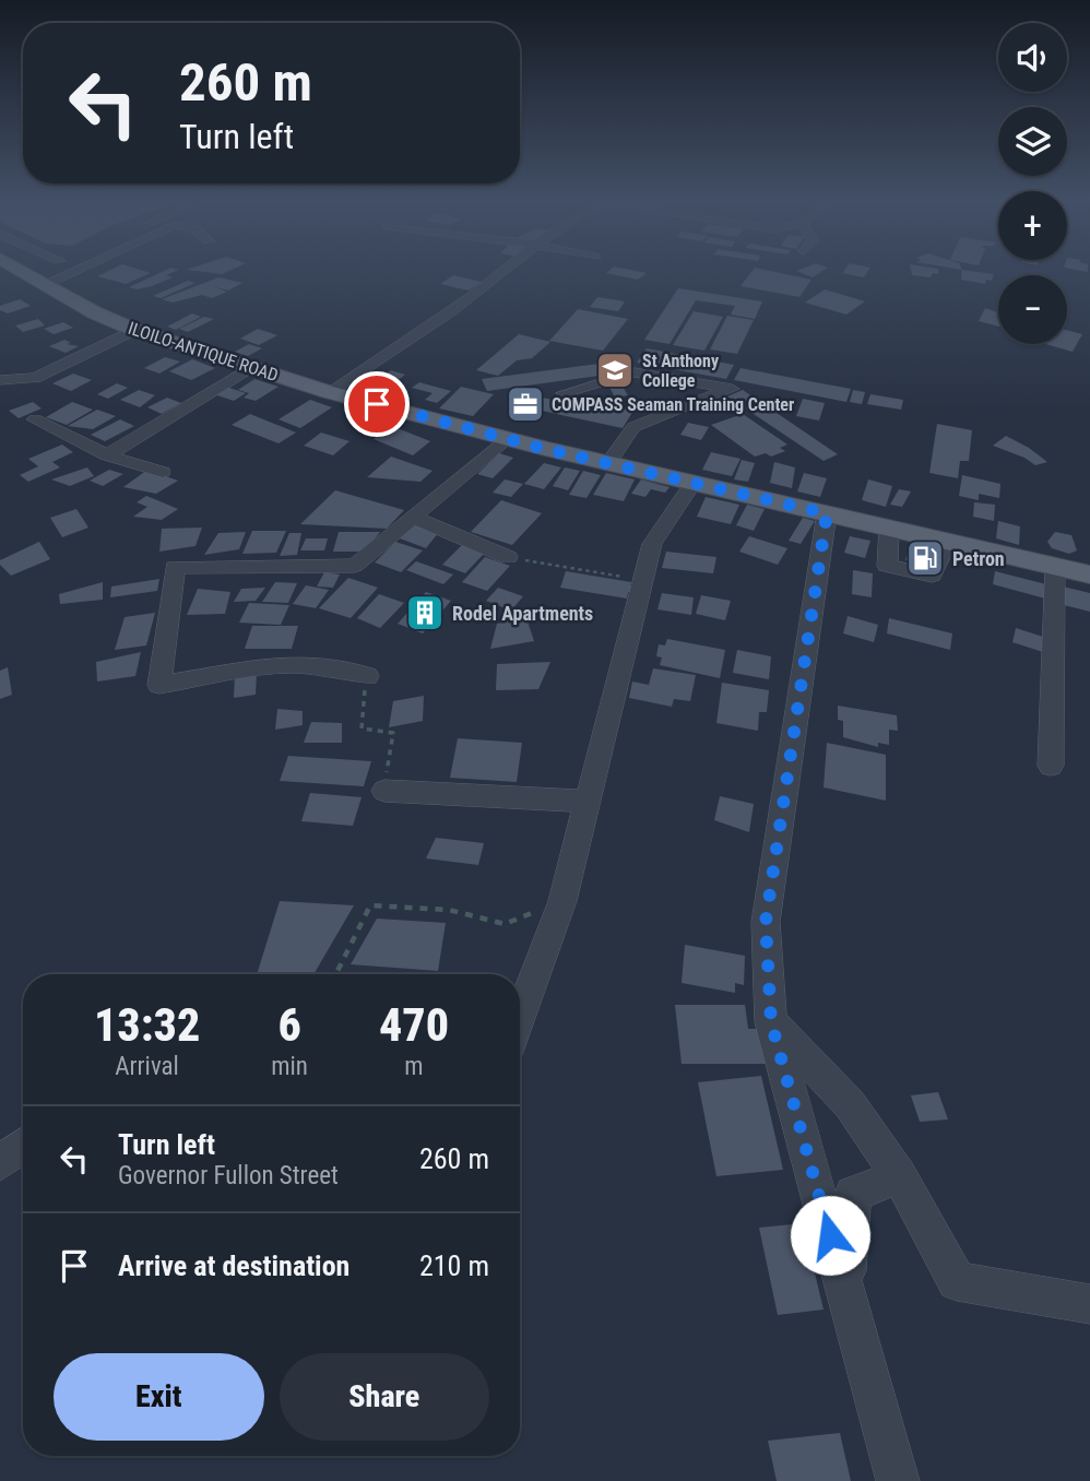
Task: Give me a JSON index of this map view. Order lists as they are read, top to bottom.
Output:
{
  "streets": {
    "main road": ["ILOILO-ANTIQUE ROAD"]
  },
  "places": {
    "school or university": ["St Anthony College"],
    "office": ["COMPASS Seaman Training Center"],
    "fuel station": ["Petron"],
    "building": ["Rodel Apartments"]
  },
  "page": {
    "map_buttons": ["+", "−"],
    "turn": ["260 m", "Turn left"],
    "eta": [
      "13:32",
      "Arrival",
      "6",
      "min",
      "470",
      "m"
    ],
    "list": [
      {
        "name": "Turn left",
        "note": "Governor Fullon Street",
        "value": "260 m"
      },
      {
        "name": "Arrive at destination",
        "value": "210 m"
      }
    ],
    "buttons": ["Exit", "Share"]
  }
}
